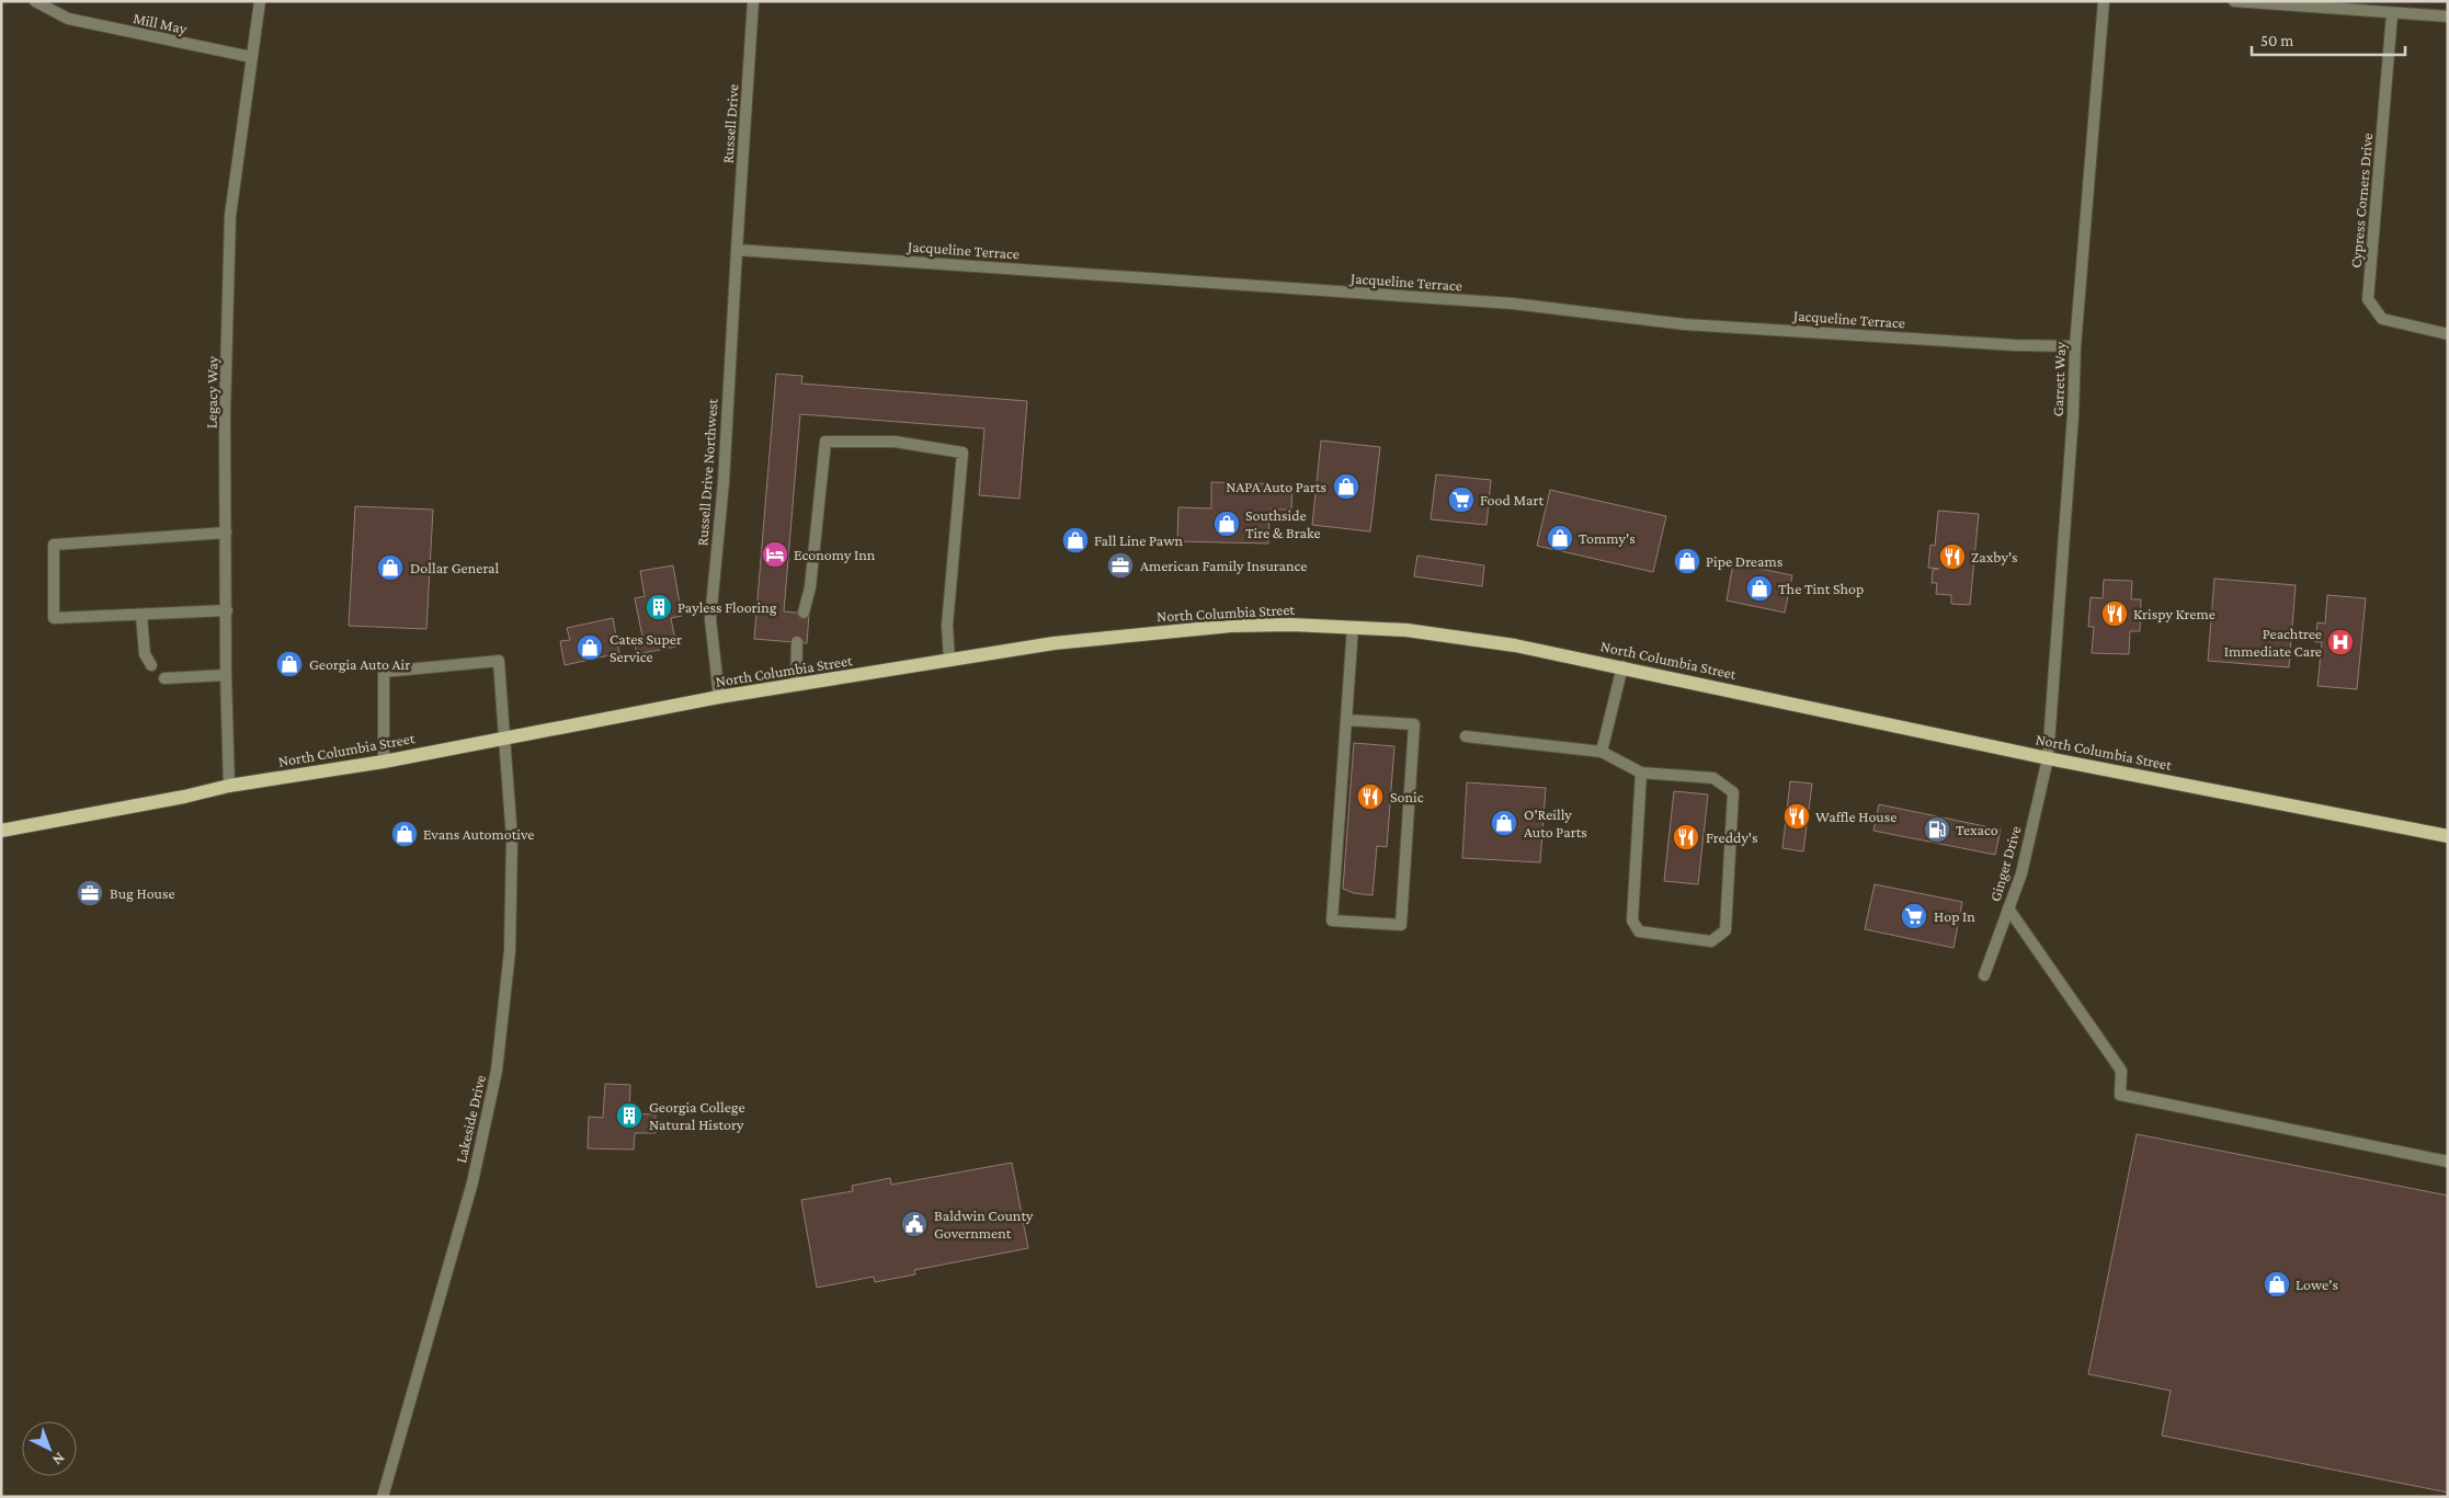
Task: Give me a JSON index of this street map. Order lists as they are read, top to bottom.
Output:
{
  "streets": {
    "main road": ["North Columbia Street"],
    "street": [
      "Mill May",
      "Russell Drive",
      "Cypress Corners Drive",
      "Jacqueline Terrace",
      "Garrett Way",
      "Legacy Way",
      "Russell Drive Northwest",
      "Ginger Drive",
      "Lakeside Drive"
    ]
  },
  "crossings": [
    ["Mill May", "Legacy Way"],
    ["Russell Drive", "Jacqueline Terrace"],
    ["Russell Drive", "Russell Drive Northwest"],
    ["Jacqueline Terrace", "Garrett Way"],
    ["Jacqueline Terrace", "Russell Drive Northwest"],
    ["Garrett Way", "North Columbia Street"],
    ["Garrett Way", "Ginger Drive"],
    ["Legacy Way", "North Columbia Street"],
    ["Russell Drive Northwest", "North Columbia Street"],
    ["North Columbia Street", "Ginger Drive"],
    ["North Columbia Street", "Lakeside Drive"]
  ],
  "places": {
    "shop": [
      "NAPA Auto Parts",
      "Southside Tire & Brake",
      "Tommy's",
      "Fall Line Pawn",
      "Pipe Dreams",
      "Dollar General",
      "The Tint Shop",
      "Cates Super Service",
      "Georgia Auto Air",
      "O'Reilly Auto Parts",
      "Evans Automotive",
      "Lowe's"
    ],
    "supermarket": ["Food Mart", "Hop In"],
    "hotel": ["Economy Inn"],
    "restaurant": [
      "Zaxby's",
      "Krispy Kreme",
      "Sonic",
      "Waffle House",
      "Freddy's"
    ],
    "office": ["American Family Insurance", "Bug House"],
    "building": ["Payless Flooring", "Georgia College Natural History"],
    "hospital": ["Peachtree Immediate Care"],
    "fuel station": ["Texaco"],
    "public building": ["Baldwin County Government"]
  },
  "scale_bar": "50 m",
  "north": "bottom right"
}
